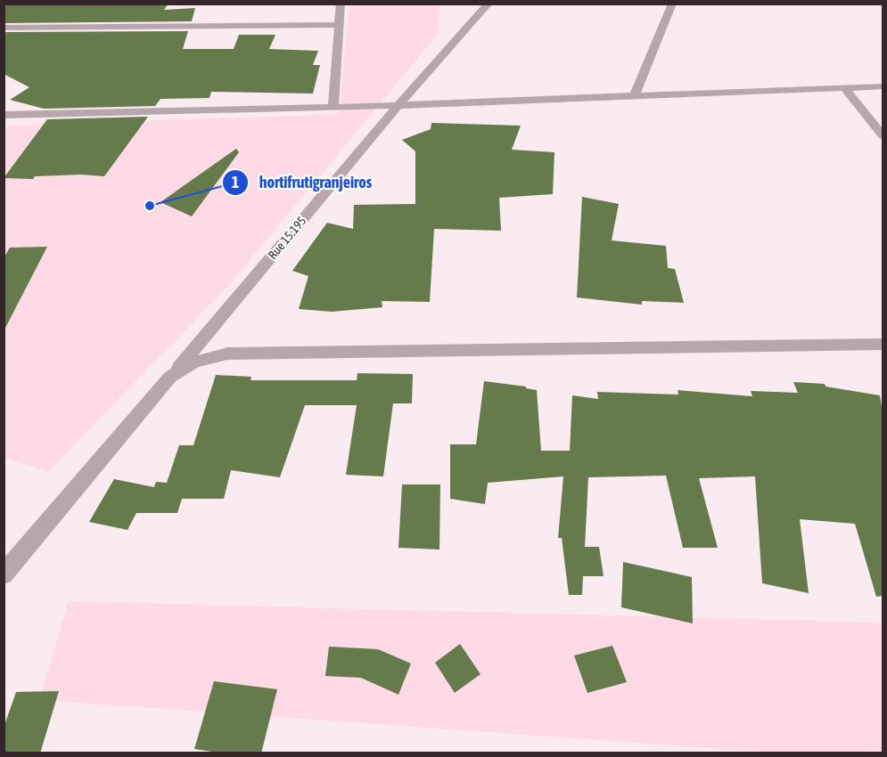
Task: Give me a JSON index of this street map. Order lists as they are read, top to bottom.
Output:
{
  "streets": {
    "street": ["Rue 15.195"]
  },
  "places": ["hortifrutigranjeiros"]
}
